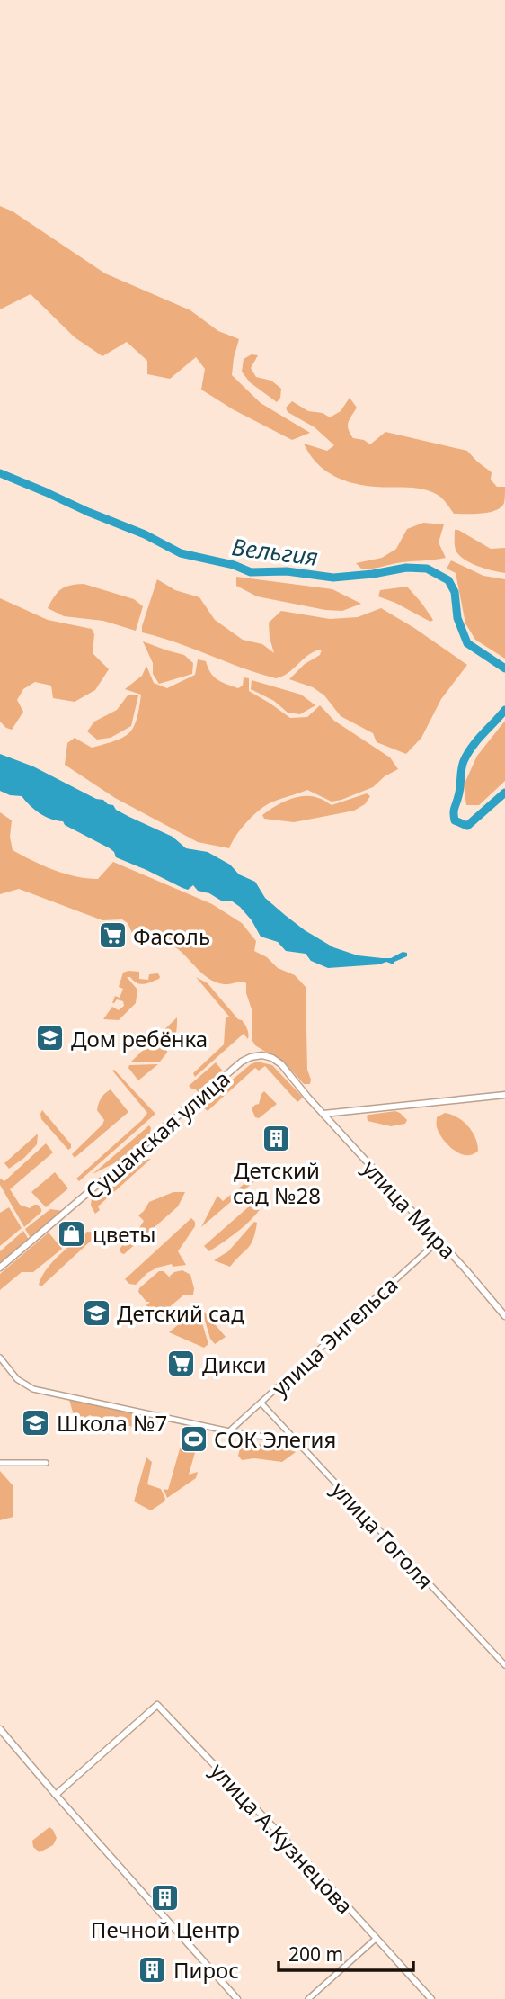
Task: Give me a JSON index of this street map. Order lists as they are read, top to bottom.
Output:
{
  "streets": {
    "main road": ["Сушанская улица", "улица Мира", "улица А.Кузнецова"],
    "street": ["улица Энгельса", "улица Гоголя"]
  },
  "crossings": [
    ["Сушанская улица", "улица Мира"],
    ["улица Мира", "улица Энгельса"],
    ["улица Энгельса", "улица Гоголя"]
  ],
  "water": ["Вельгия"],
  "places": {
    "supermarket": ["Фасоль", "Дикси"],
    "school or university": ["Дом ребёнка", "Детский сад", "Школа №7"],
    "building": ["Детский сад №28", "Печной Центр", "Пирос"],
    "shop": ["цветы"],
    "sports": ["СОК Элегия"]
  },
  "scale_bar": "200 m"
}
